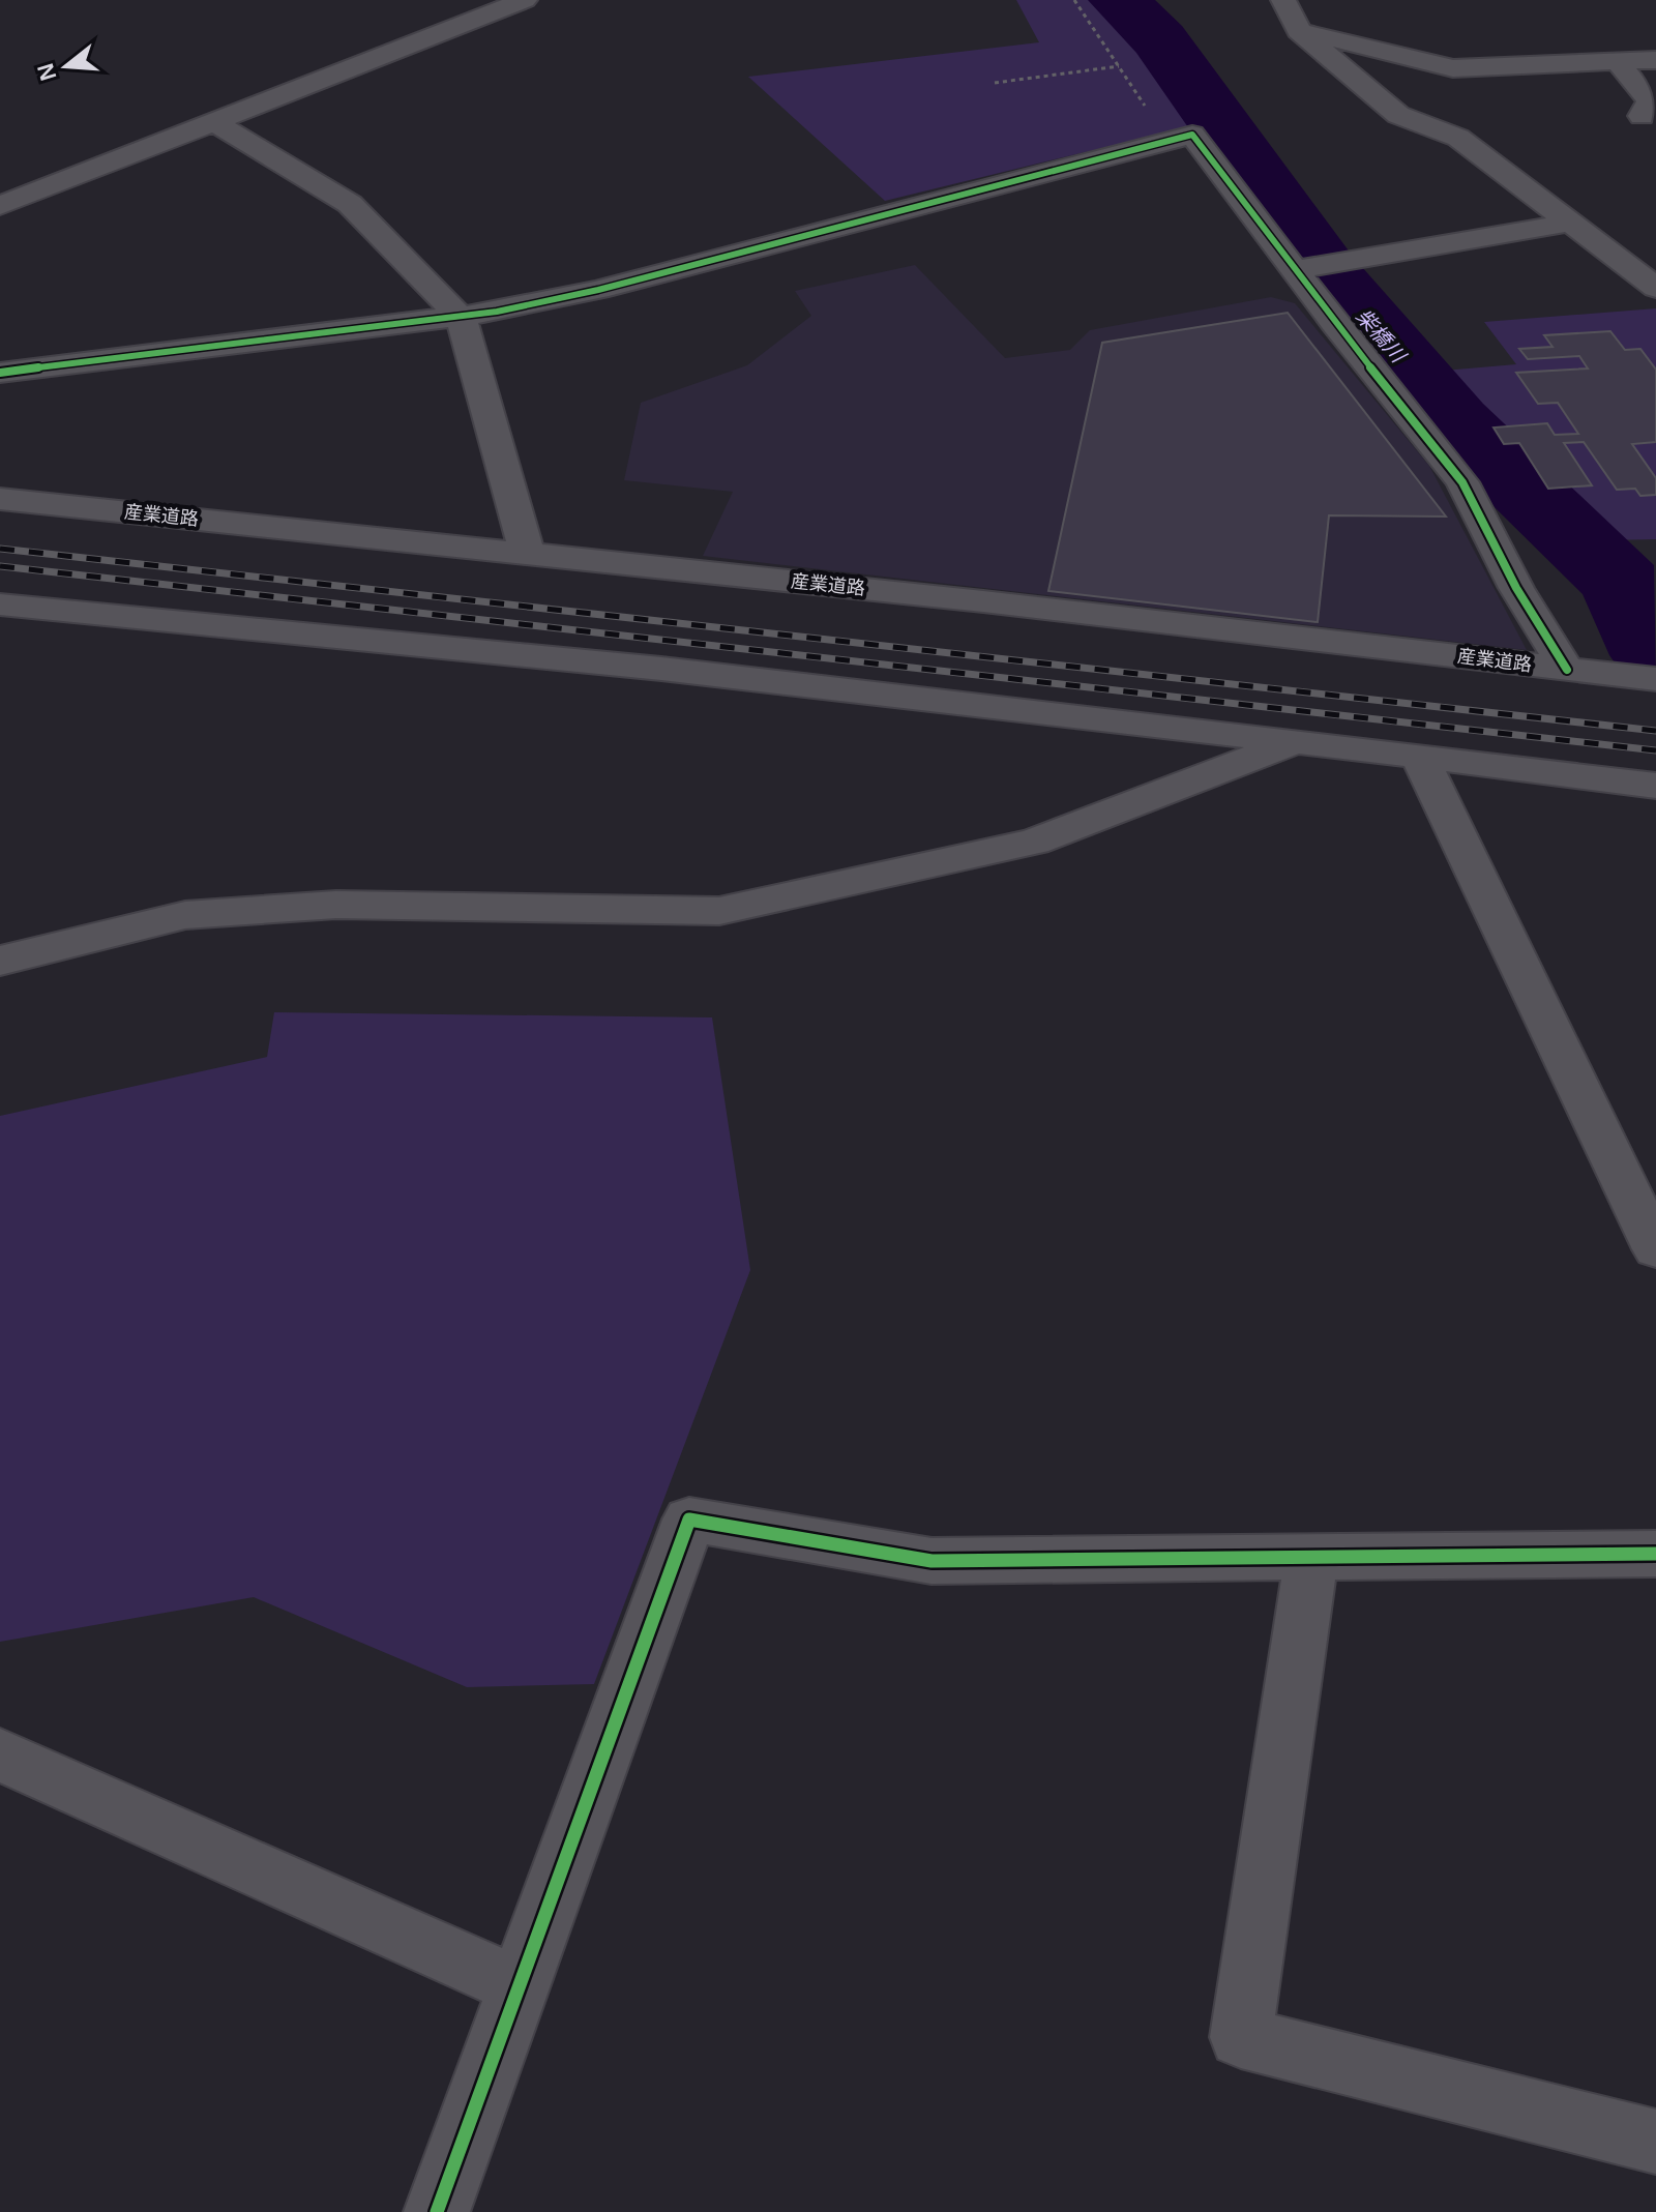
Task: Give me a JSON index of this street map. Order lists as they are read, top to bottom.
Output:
{
  "streets": {
    "street": ["産業道路"]
  },
  "water": ["柴橋川"],
  "north": "left"
}
